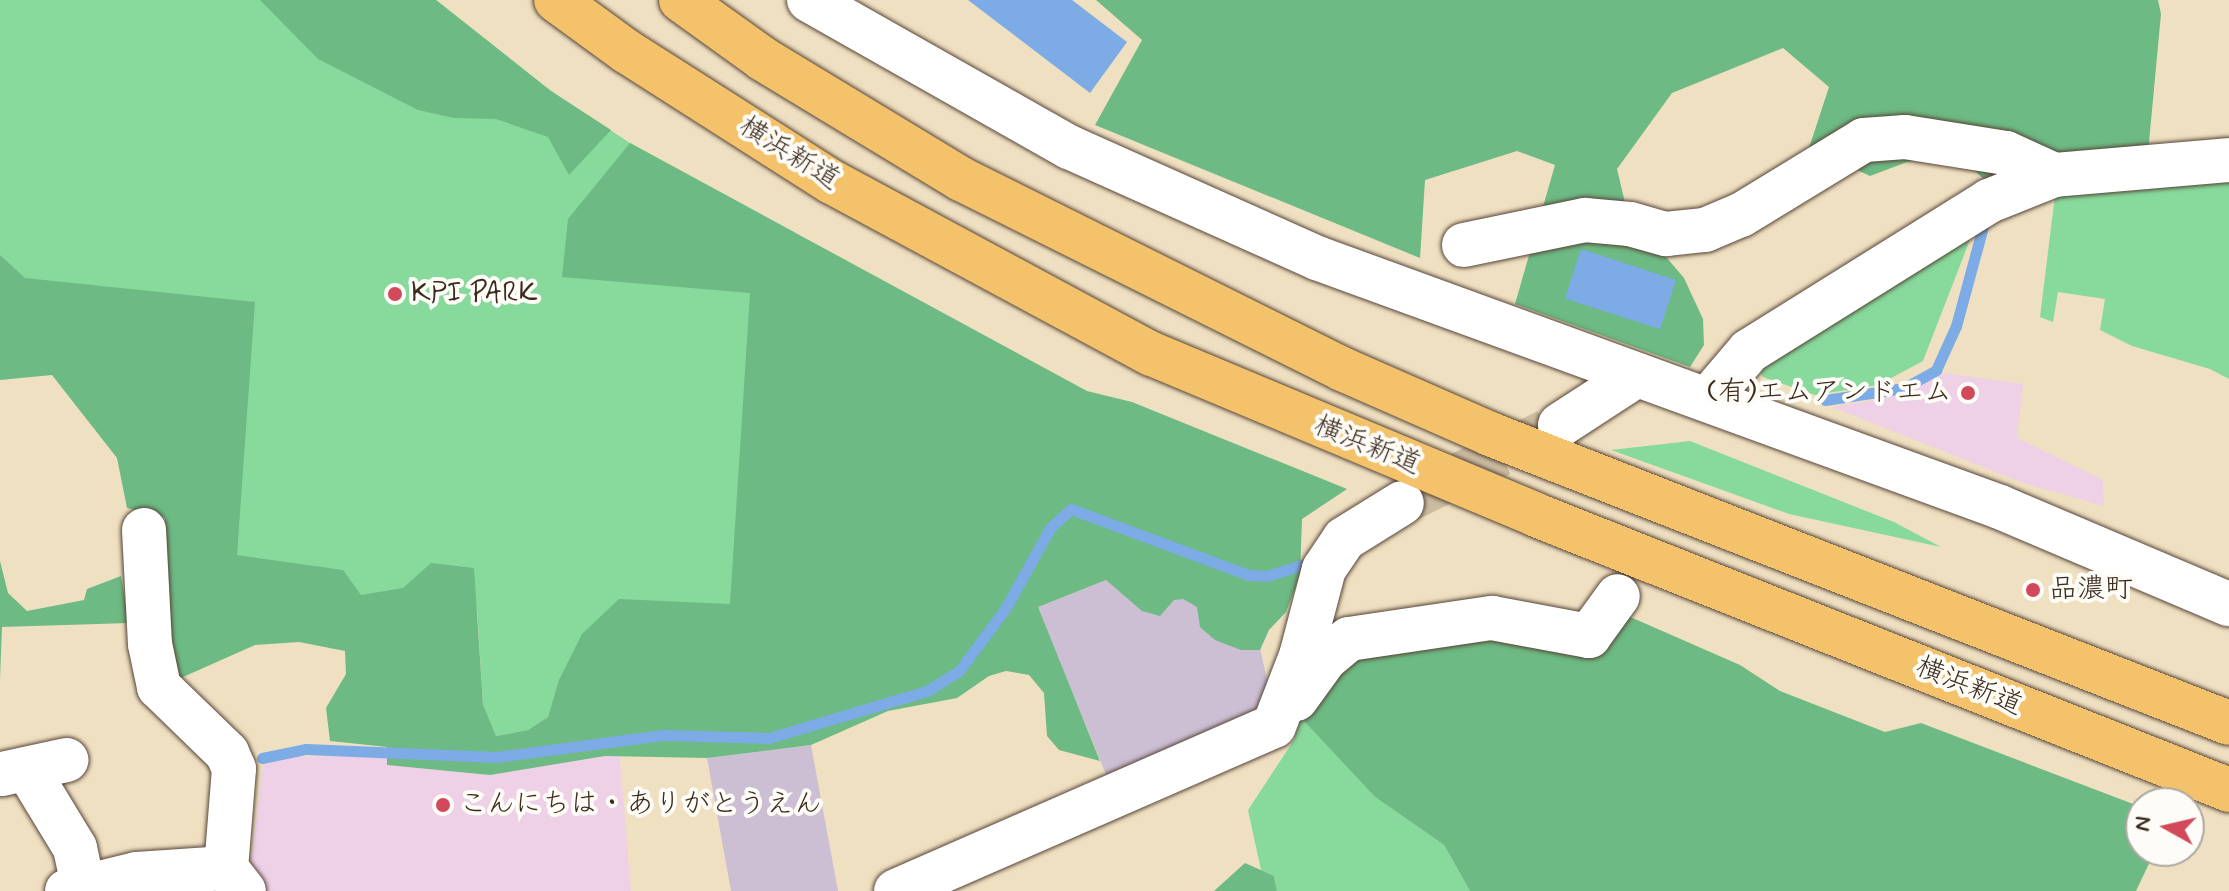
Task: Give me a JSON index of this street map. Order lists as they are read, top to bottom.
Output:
{
  "streets": {
    "highway": ["横浜新道"]
  },
  "places": [
    "KPI PARK",
    "(有)エムアンドエム",
    "品濃町",
    "こんにちは・ありがとうえん"
  ],
  "north": "left"
}
